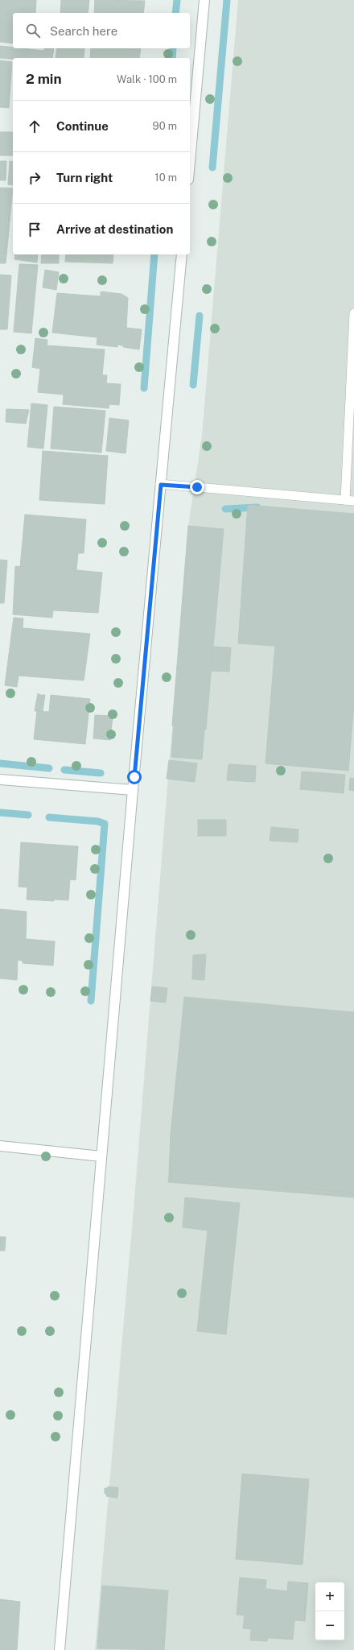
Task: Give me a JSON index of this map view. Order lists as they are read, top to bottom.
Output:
{
  "page": {
    "search": "Search here",
    "heading": ["2 min", "Walk · 100 m"],
    "list": [
      ["Continue", "90 m"],
      ["Turn right", "10 m"],
      "Arrive at destination"
    ],
    "map_buttons": ["+", "−"]
  }
}
